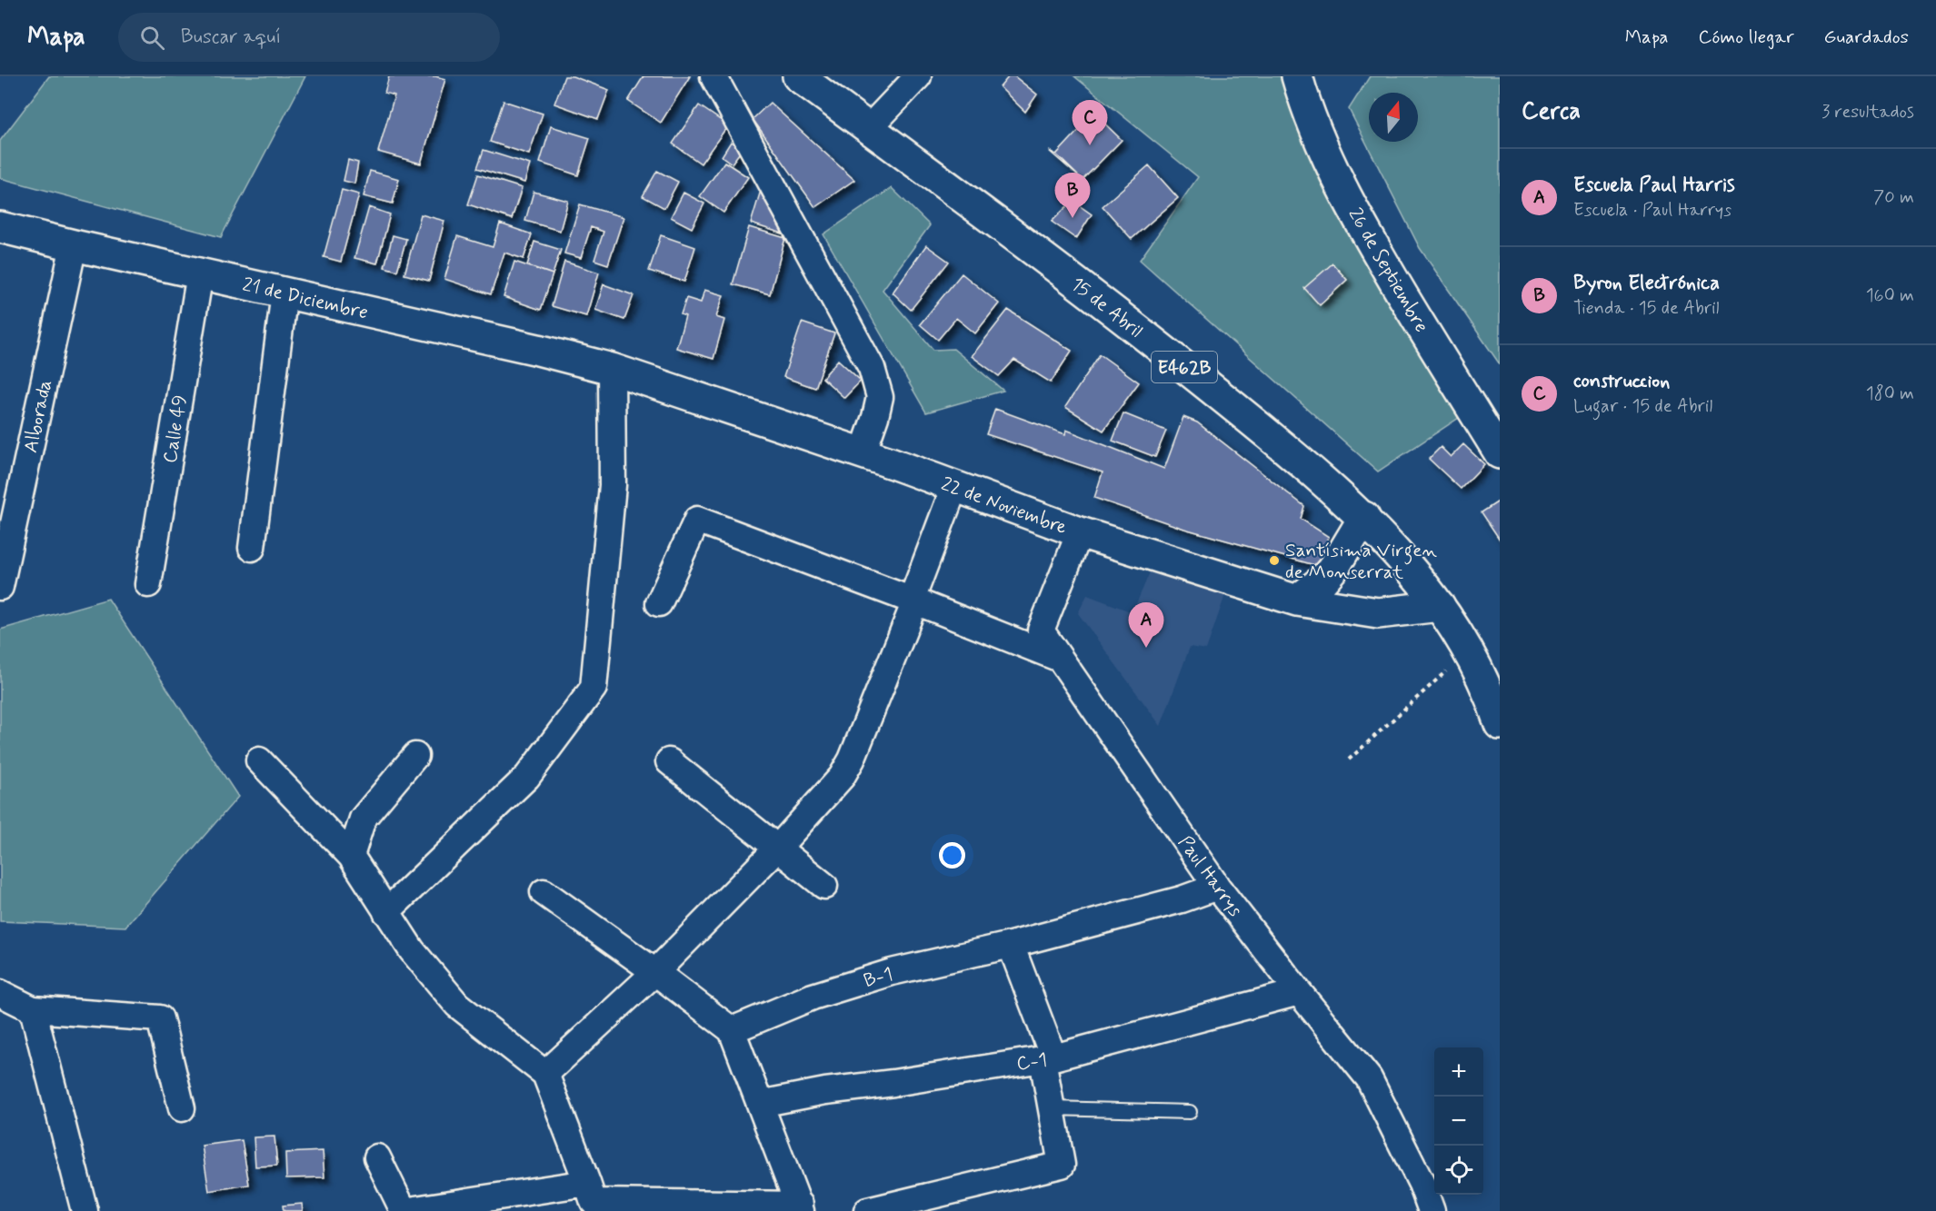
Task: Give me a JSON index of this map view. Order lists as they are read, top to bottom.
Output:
{
  "streets": {
    "street": [
      "26 de Septiembre",
      "21 de Diciembre",
      "15 de Abril",
      "E462B",
      "Alborada",
      "Calle 49",
      "22 de Noviembre",
      "Paul Harrys",
      "B-1",
      "C-1"
    ]
  },
  "crossings": [
    ["21 de Diciembre", "Alborada"],
    ["21 de Diciembre", "Calle 49"],
    ["21 de Diciembre", "22 de Noviembre"],
    ["15 de Abril", "22 de Noviembre"],
    ["22 de Noviembre", "Paul Harrys"],
    ["Paul Harrys", "B-1"],
    ["Paul Harrys", "C-1"]
  ],
  "places": ["Santísima Virgen de Monserrat"],
  "north": "top",
  "page": {
    "header": "Mapa",
    "search": "Buscar aquí",
    "nav": ["Mapa", "Cómo llegar", "Guardados"],
    "heading": ["Cerca", "3 resultados"],
    "pins": ["C", "B", "A"],
    "list": [
      {
        "mark": "A",
        "name": "Escuela Paul Harris",
        "note": "Escuela · Paul Harrys",
        "value": "70 m"
      },
      {
        "mark": "B",
        "name": "Byron Electrónica",
        "note": "Tienda · 15 de Abril",
        "value": "160 m"
      },
      {
        "mark": "C",
        "name": "construccion",
        "note": "Lugar · 15 de Abril",
        "value": "180 m"
      }
    ],
    "map_buttons": ["+", "−"]
  }
}
